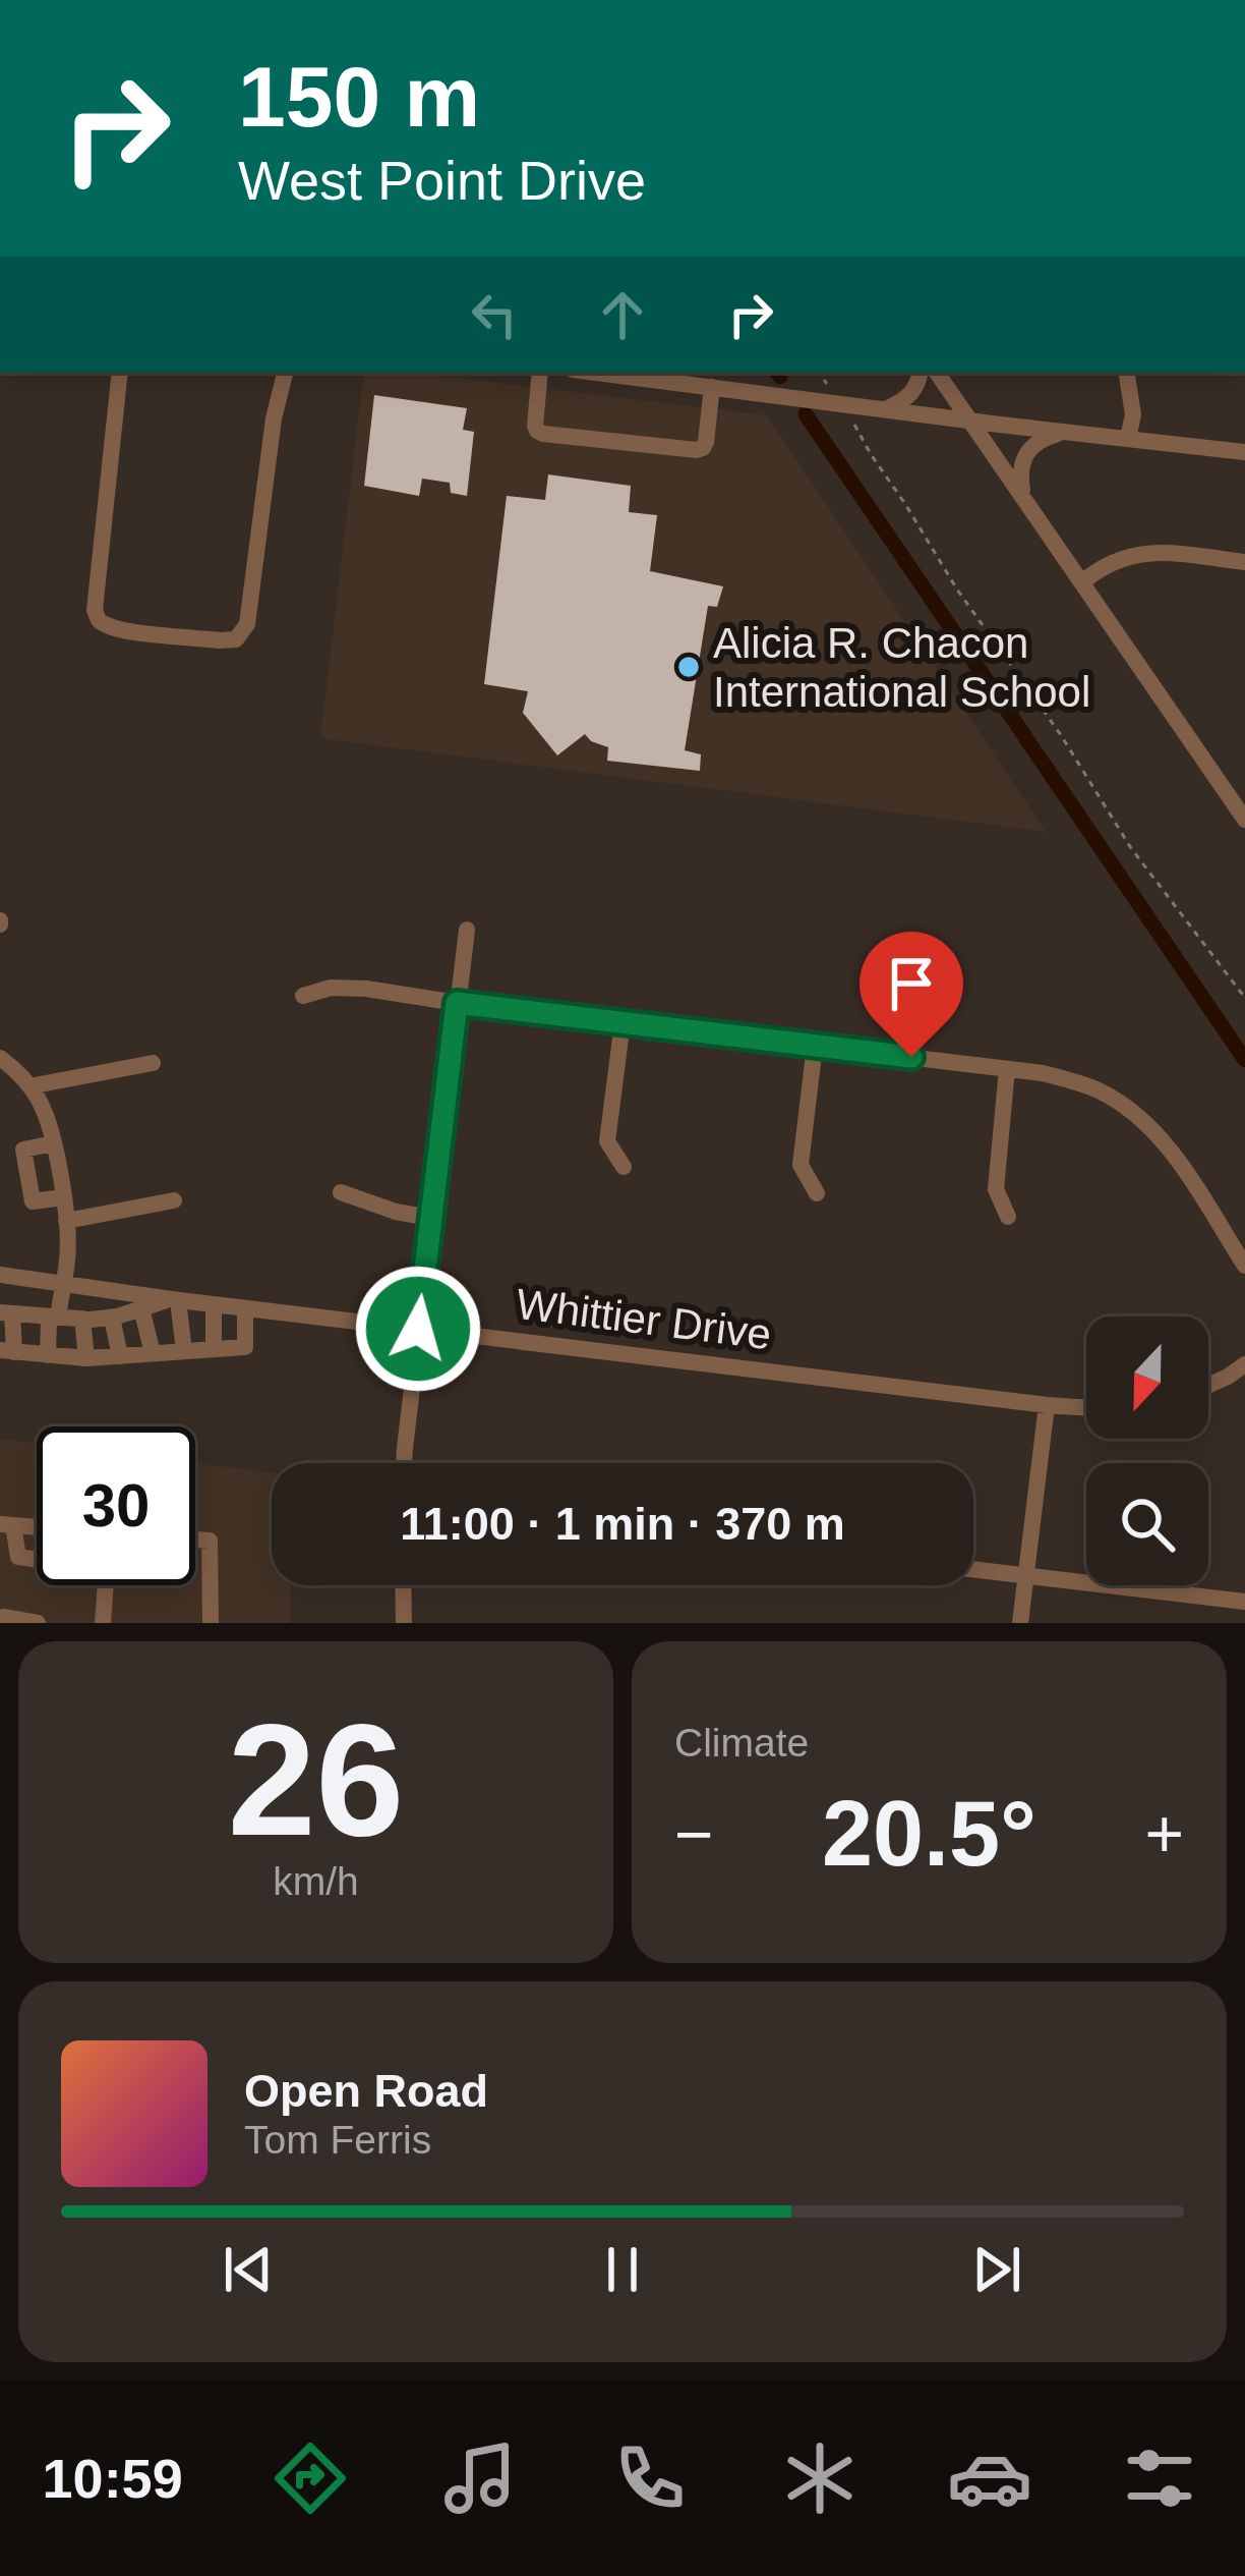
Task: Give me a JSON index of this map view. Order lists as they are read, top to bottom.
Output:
{
  "streets": {
    "street": ["Whittier Drive"]
  },
  "places": ["Alicia R. Chacon International School"],
  "north": "bottom",
  "page": {
    "turn": ["150 m", "West Point Drive"],
    "limit": "30",
    "trip": "11:00 · 1 min · 370 m",
    "tile": [
      ["26", "km/h"],
      "Climate"
    ],
    "heat": ["−", "20.5°", "+"],
    "song": ["Open Road", "Tom Ferris"],
    "tabs": "10:59"
  }
}
